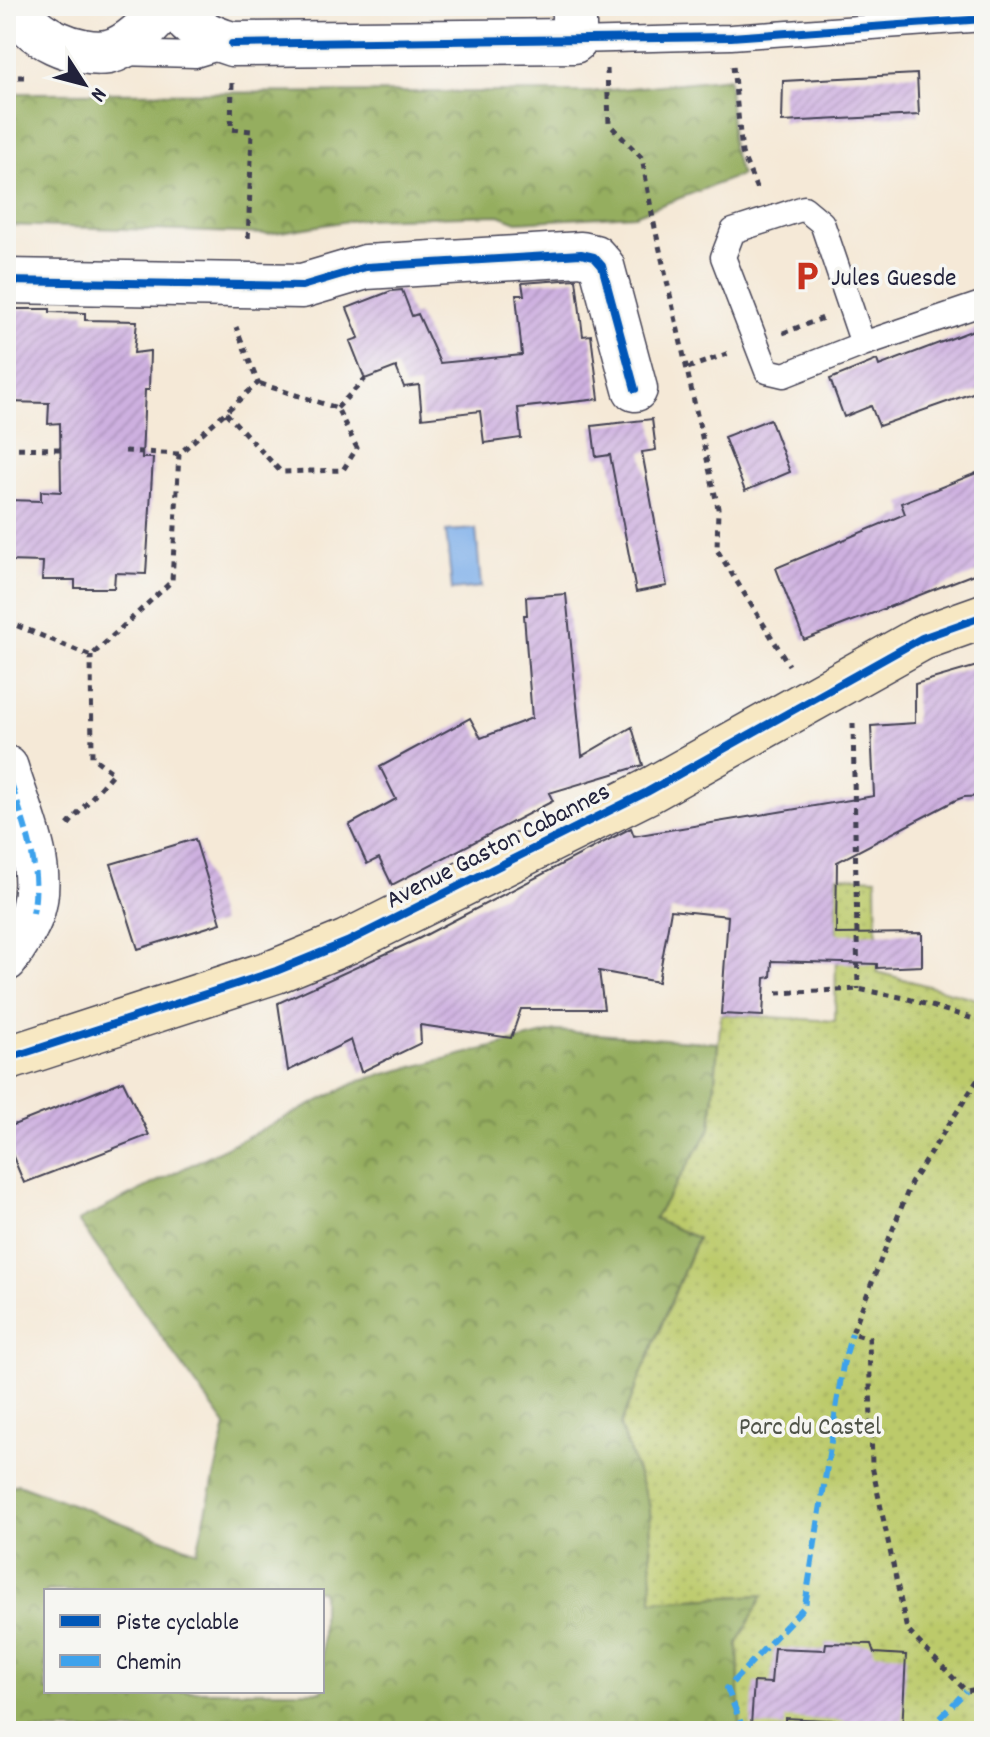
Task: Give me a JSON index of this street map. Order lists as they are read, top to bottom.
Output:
{
  "streets": {
    "main road": ["Avenue Gaston Cabannes"]
  },
  "parks": ["Parc du Castel"],
  "places": {
    "parking": ["Jules Guesde"]
  },
  "legend": ["Piste cyclable", "Chemin"],
  "north": "bottom right"
}
